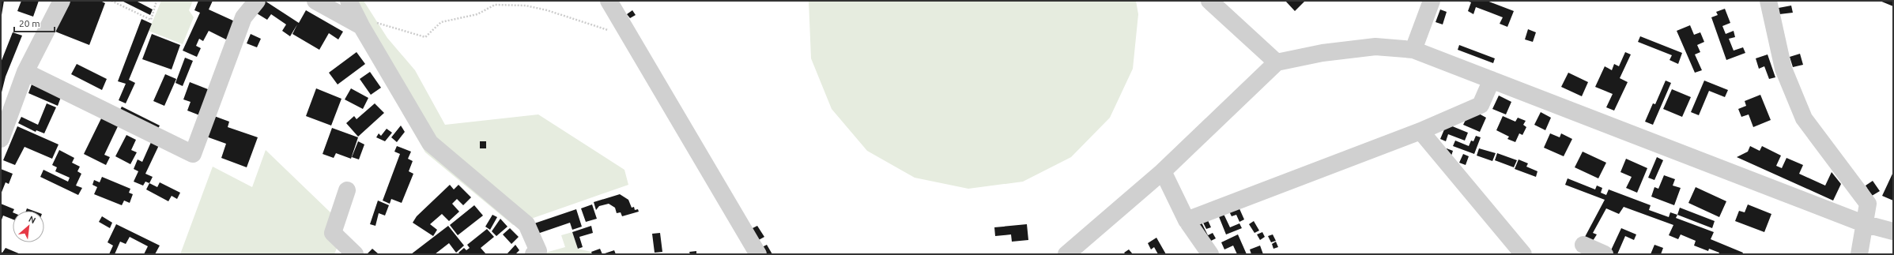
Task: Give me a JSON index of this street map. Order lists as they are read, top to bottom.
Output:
{
  "scale_bar": "20 m",
  "north": "top right"
}
